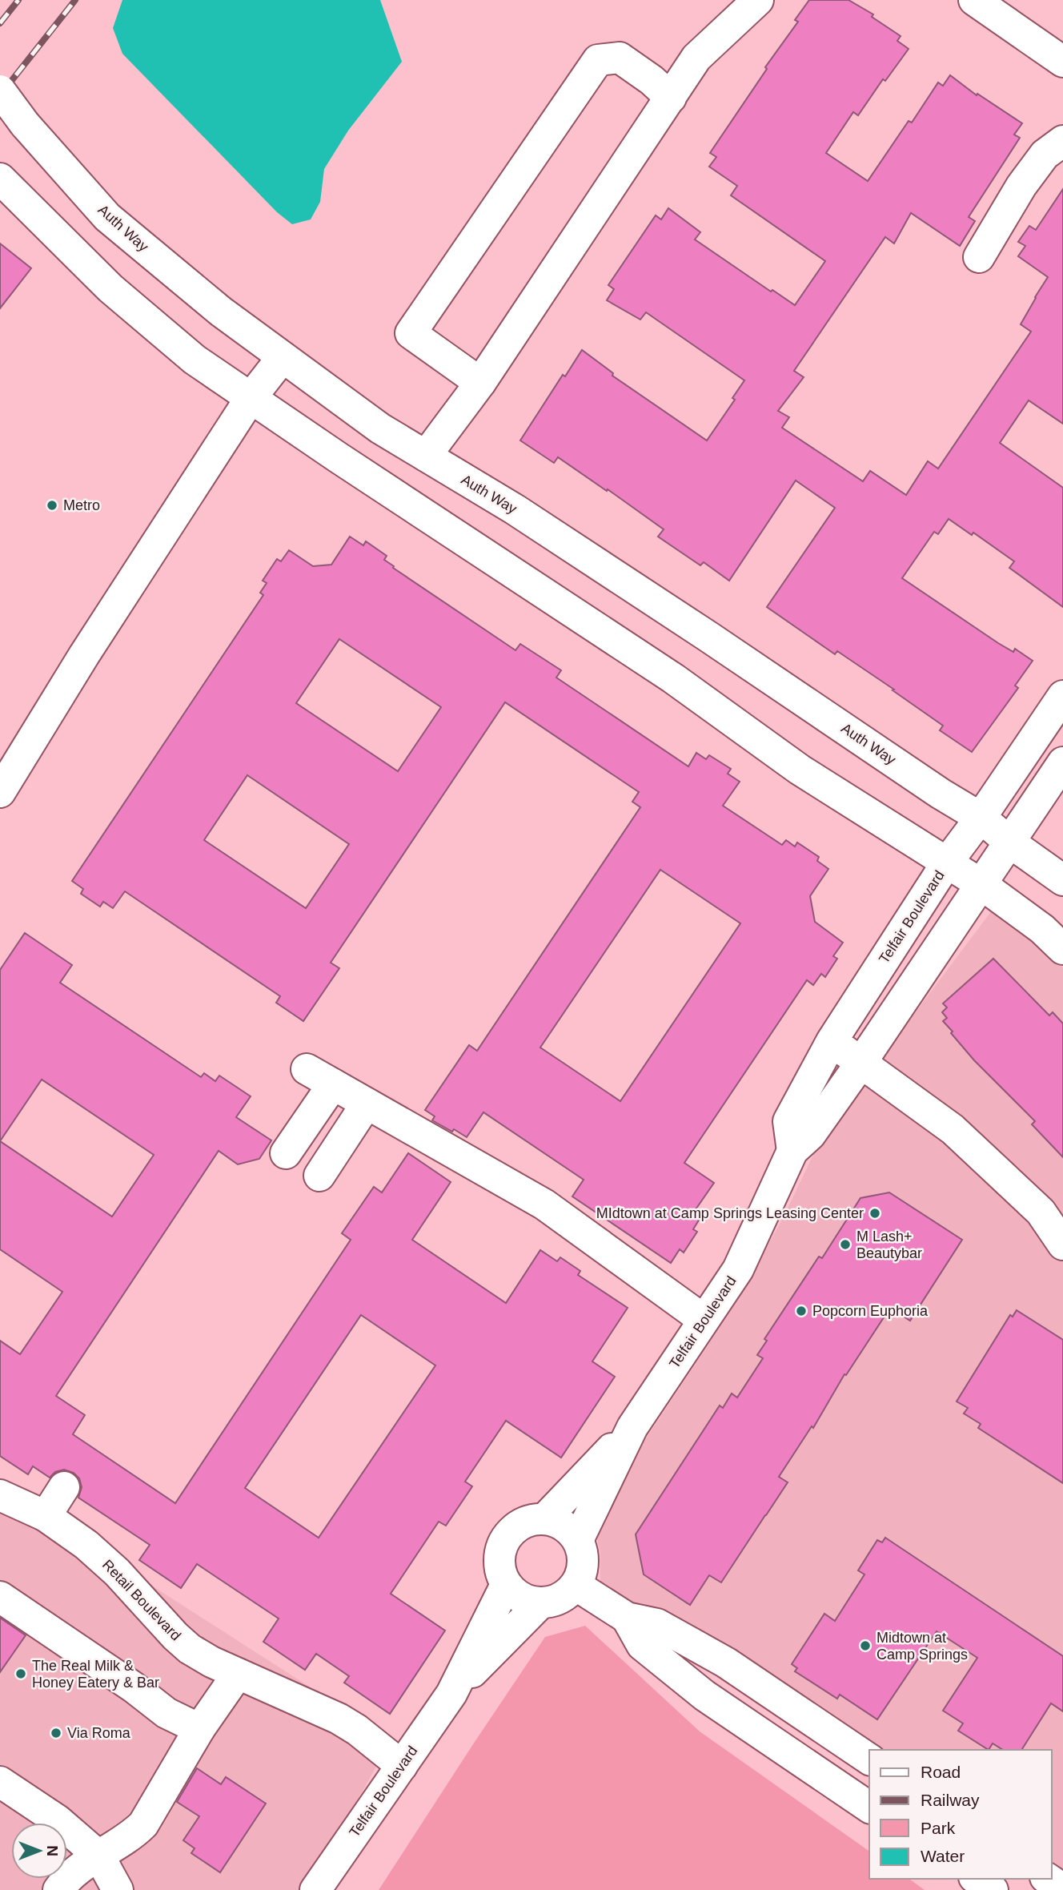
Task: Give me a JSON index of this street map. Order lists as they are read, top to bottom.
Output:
{
  "streets": {
    "street": ["Auth Way", "Telfair Boulevard", "Retail Boulevard"]
  },
  "crossings": [
    ["Auth Way", "Telfair Boulevard"],
    ["Telfair Boulevard", "Retail Boulevard"]
  ],
  "places": [
    "Metro",
    "MIdtown at Camp Springs Leasing Center",
    "M Lash+ Beautybar",
    "Popcorn Euphoria",
    "Midtown at Camp Springs",
    "The Real Milk & Honey Eatery & Bar",
    "Via Roma"
  ],
  "legend": [
    "Road",
    "Railway",
    "Park",
    "Water"
  ],
  "north": "right"
}
